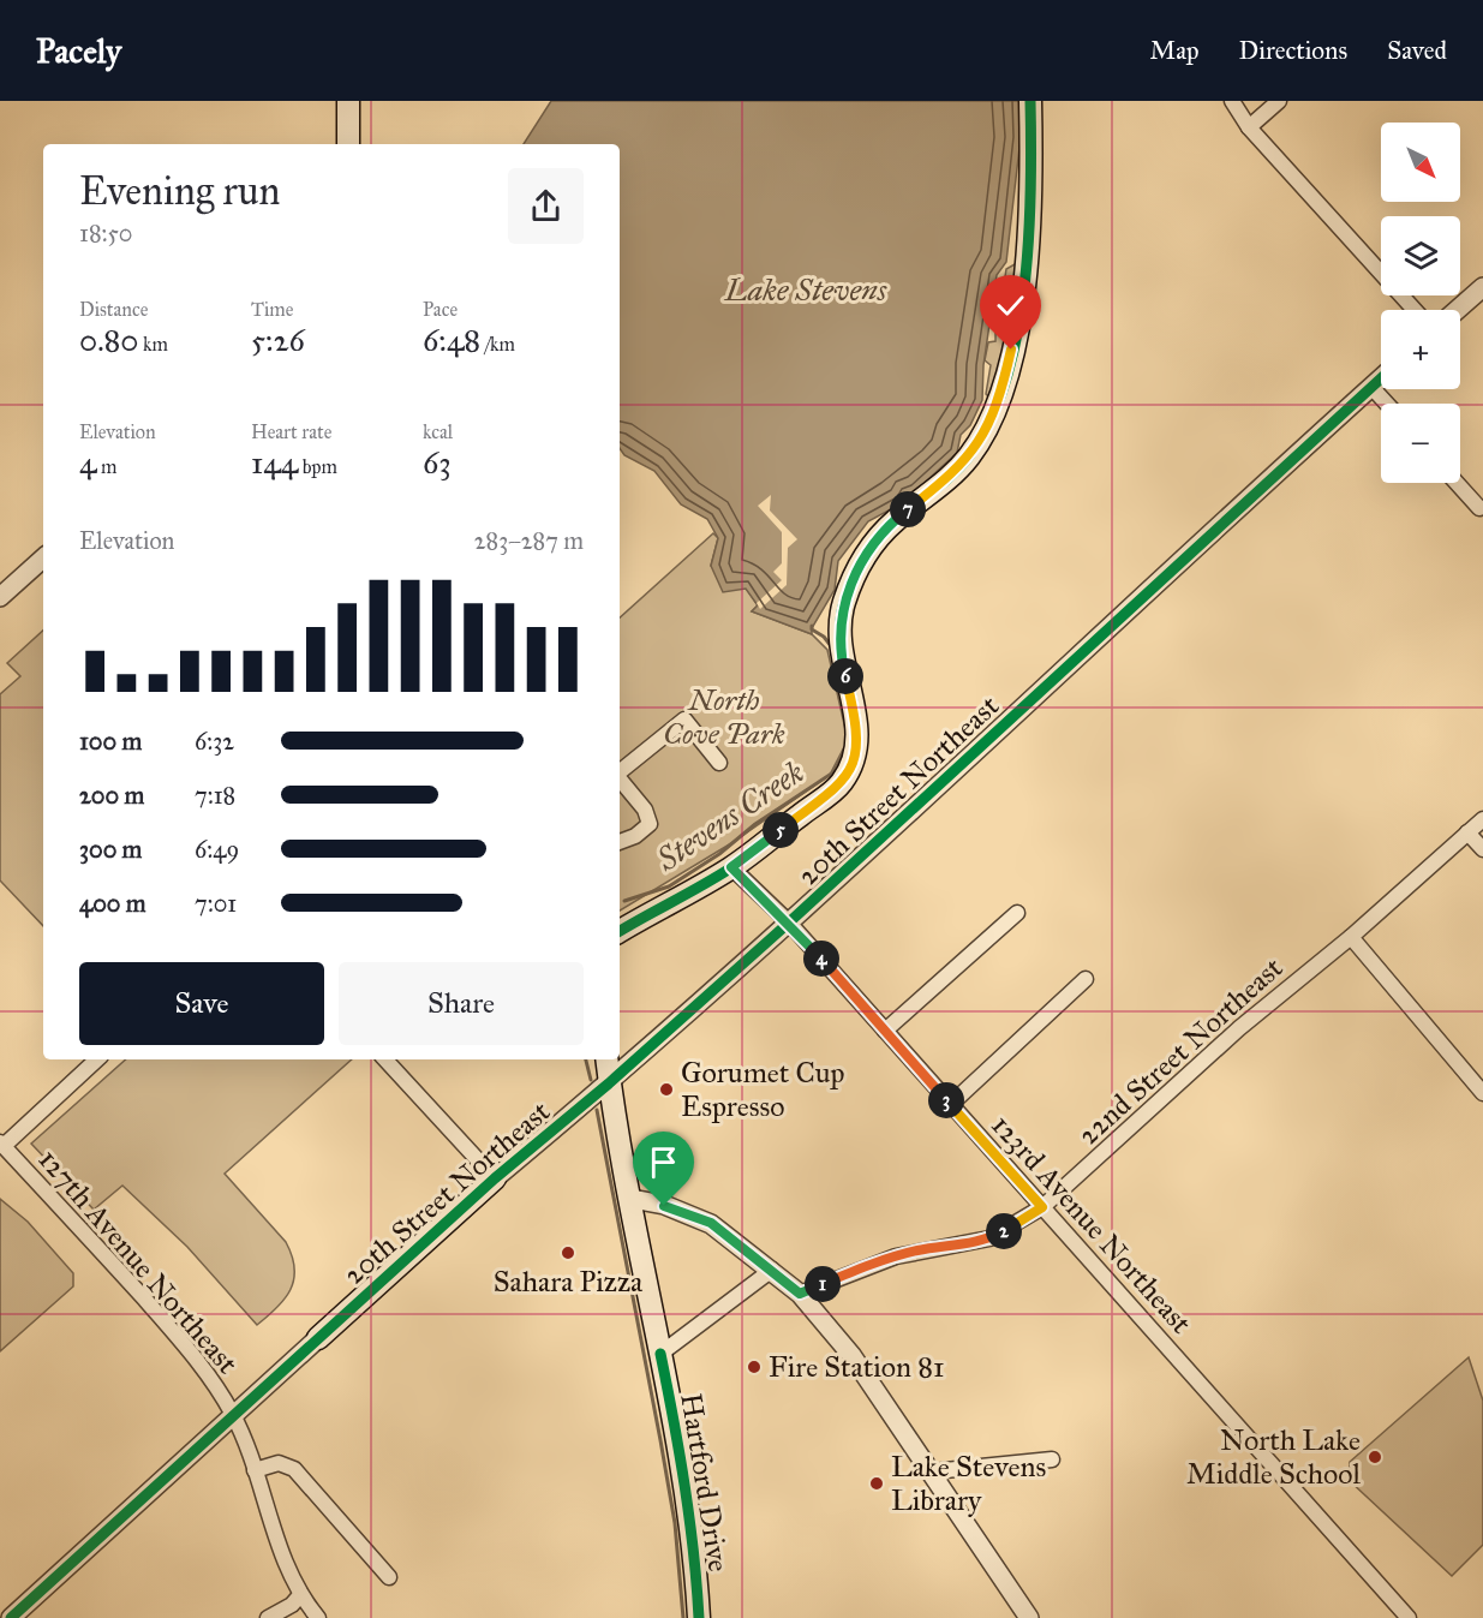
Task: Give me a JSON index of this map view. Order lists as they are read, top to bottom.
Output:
{
  "streets": {
    "main road": ["20th Street Northeast", "Hartford Drive"],
    "street": ["22nd Street Northeast", "123rd Avenue Northeast", "127th Avenue Northeast"]
  },
  "crossings": [
    ["20th Street Northeast", "123rd Avenue Northeast"],
    ["20th Street Northeast", "127th Avenue Northeast"],
    ["20th Street Northeast", "Hartford Drive"],
    ["22nd Street Northeast", "123rd Avenue Northeast"]
  ],
  "water": ["Lake Stevens", "Stevens Creek"],
  "parks": ["North Cove Park"],
  "places": [
    "Gorumet Cup Espresso",
    "Sahara Pizza",
    "Fire Station 81",
    "North Lake Middle School",
    "Lake Stevens Library"
  ],
  "north": "bottom right",
  "page": {
    "header": "Pacely",
    "nav": ["Map", "Directions", "Saved"],
    "map_buttons": ["+", "−"],
    "heading": ["Evening run", "18:50"],
    "stats": [
      ["Distance", "0.80 km"],
      ["Time", "5:26"],
      ["Pace", "6:48 /km"],
      ["Elevation", "4 m"],
      ["Heart rate", "144 bpm"],
      ["kcal", "63"]
    ],
    "pins": [
      "7",
      "6",
      "5",
      "4",
      "3",
      "2",
      "1"
    ],
    "chart": ["Elevation", "283–287 m"],
    "list": [
      {
        "name": "100 m",
        "note": "6:32"
      },
      {
        "name": "200 m",
        "note": "7:18"
      },
      {
        "name": "300 m",
        "note": "6:49"
      },
      {
        "name": "400 m",
        "note": "7:01"
      }
    ],
    "buttons": ["Save", "Share"]
  }
}
